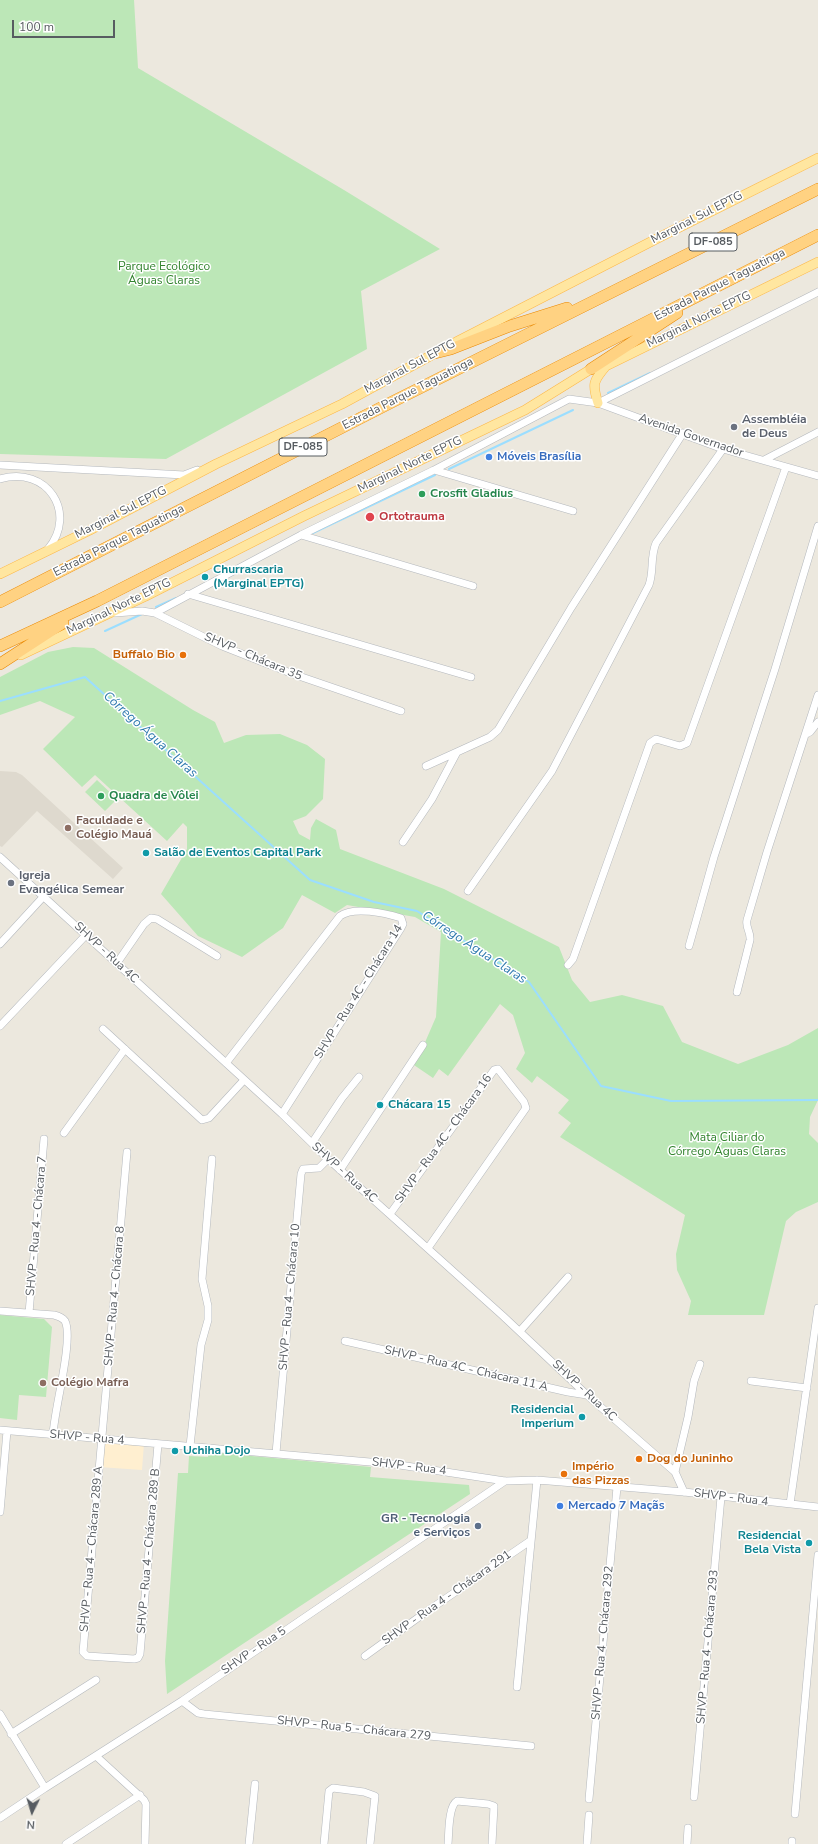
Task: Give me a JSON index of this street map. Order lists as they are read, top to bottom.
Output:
{
  "streets": {
    "highway": ["DF-085", "Estrada Parque Taguatinga"],
    "main road": ["Marginal Sul EPTG", "Marginal Norte EPTG"],
    "street": [
      "Avenida Governador",
      "SHVP - Chácara 35",
      "SHVP - Rua 4C",
      "SHVP - Rua 4C - Chácara 14",
      "SHVP - Rua 4C - Chácara 16",
      "SHVP - Rua 4 - Chácara 7",
      "SHVP - Rua 4 - Chácara 8",
      "SHVP - Rua 4 - Chácara 10",
      "SHVP - Rua 4C - Chácara 11 A",
      "SHVP - Rua 4",
      "SHVP - Rua 4 - Chácara 289 A",
      "SHVP - Rua 4 - Chácara 289 B",
      "SHVP - Rua 4 - Chácara 291",
      "SHVP - Rua 4 - Chácara 292",
      "SHVP - Rua 4 - Chácara 293",
      "SHVP - Rua 5",
      "SHVP - Rua 5 - Chácara 279"
    ]
  },
  "crossings": [
    ["Marginal Norte EPTG", "SHVP - Chácara 35"],
    ["SHVP - Rua 4C", "SHVP - Rua 4C - Chácara 14"],
    ["SHVP - Rua 4C", "SHVP - Rua 4C - Chácara 16"],
    ["SHVP - Rua 4C", "SHVP - Rua 4 - Chácara 10"],
    ["SHVP - Rua 4C", "SHVP - Rua 4C - Chácara 11 A"],
    ["SHVP - Rua 4C", "SHVP - Rua 4"],
    ["SHVP - Rua 4 - Chácara 7", "SHVP - Rua 4"],
    ["SHVP - Rua 4 - Chácara 8", "SHVP - Rua 4"],
    ["SHVP - Rua 4 - Chácara 8", "SHVP - Rua 4 - Chácara 289 A"],
    ["SHVP - Rua 4 - Chácara 10", "SHVP - Rua 4"],
    ["SHVP - Rua 4", "SHVP - Rua 4 - Chácara 289 A"],
    ["SHVP - Rua 4", "SHVP - Rua 4 - Chácara 289 B"],
    ["SHVP - Rua 4", "SHVP - Rua 4 - Chácara 291"],
    ["SHVP - Rua 4", "SHVP - Rua 4 - Chácara 292"],
    ["SHVP - Rua 4", "SHVP - Rua 4 - Chácara 293"],
    ["SHVP - Rua 4", "SHVP - Rua 5"],
    ["SHVP - Rua 4 - Chácara 289 A", "SHVP - Rua 4 - Chácara 289 B"],
    ["SHVP - Rua 5", "SHVP - Rua 5 - Chácara 279"]
  ],
  "water": ["Córrego Água Claras"],
  "parks": ["Parque Ecológico Águas Claras", "Mata Ciliar do Córrego Águas Claras"],
  "places": [
    "Assembléia de Deus",
    "Móveis Brasília",
    "Crosfit Gladius",
    "Ortotrauma",
    "Churrascaria (Marginal EPTG)",
    "Buffalo Bio",
    "Quadra de Vôlei",
    "Faculdade e Colégio Mauá",
    "Salão de Eventos Capital Park",
    "Igreja Evangélica Semear",
    "Chácara 15",
    "Colégio Mafra",
    "Residencial Imperium",
    "Uchiha Dojo",
    "Dog do Juninho",
    "Império das Pizzas",
    "Mercado 7 Maçãs",
    "GR - Tecnologia e Serviços",
    "Residencial Bela Vista"
  ],
  "scale_bar": "100 m",
  "north": "bottom"
}
